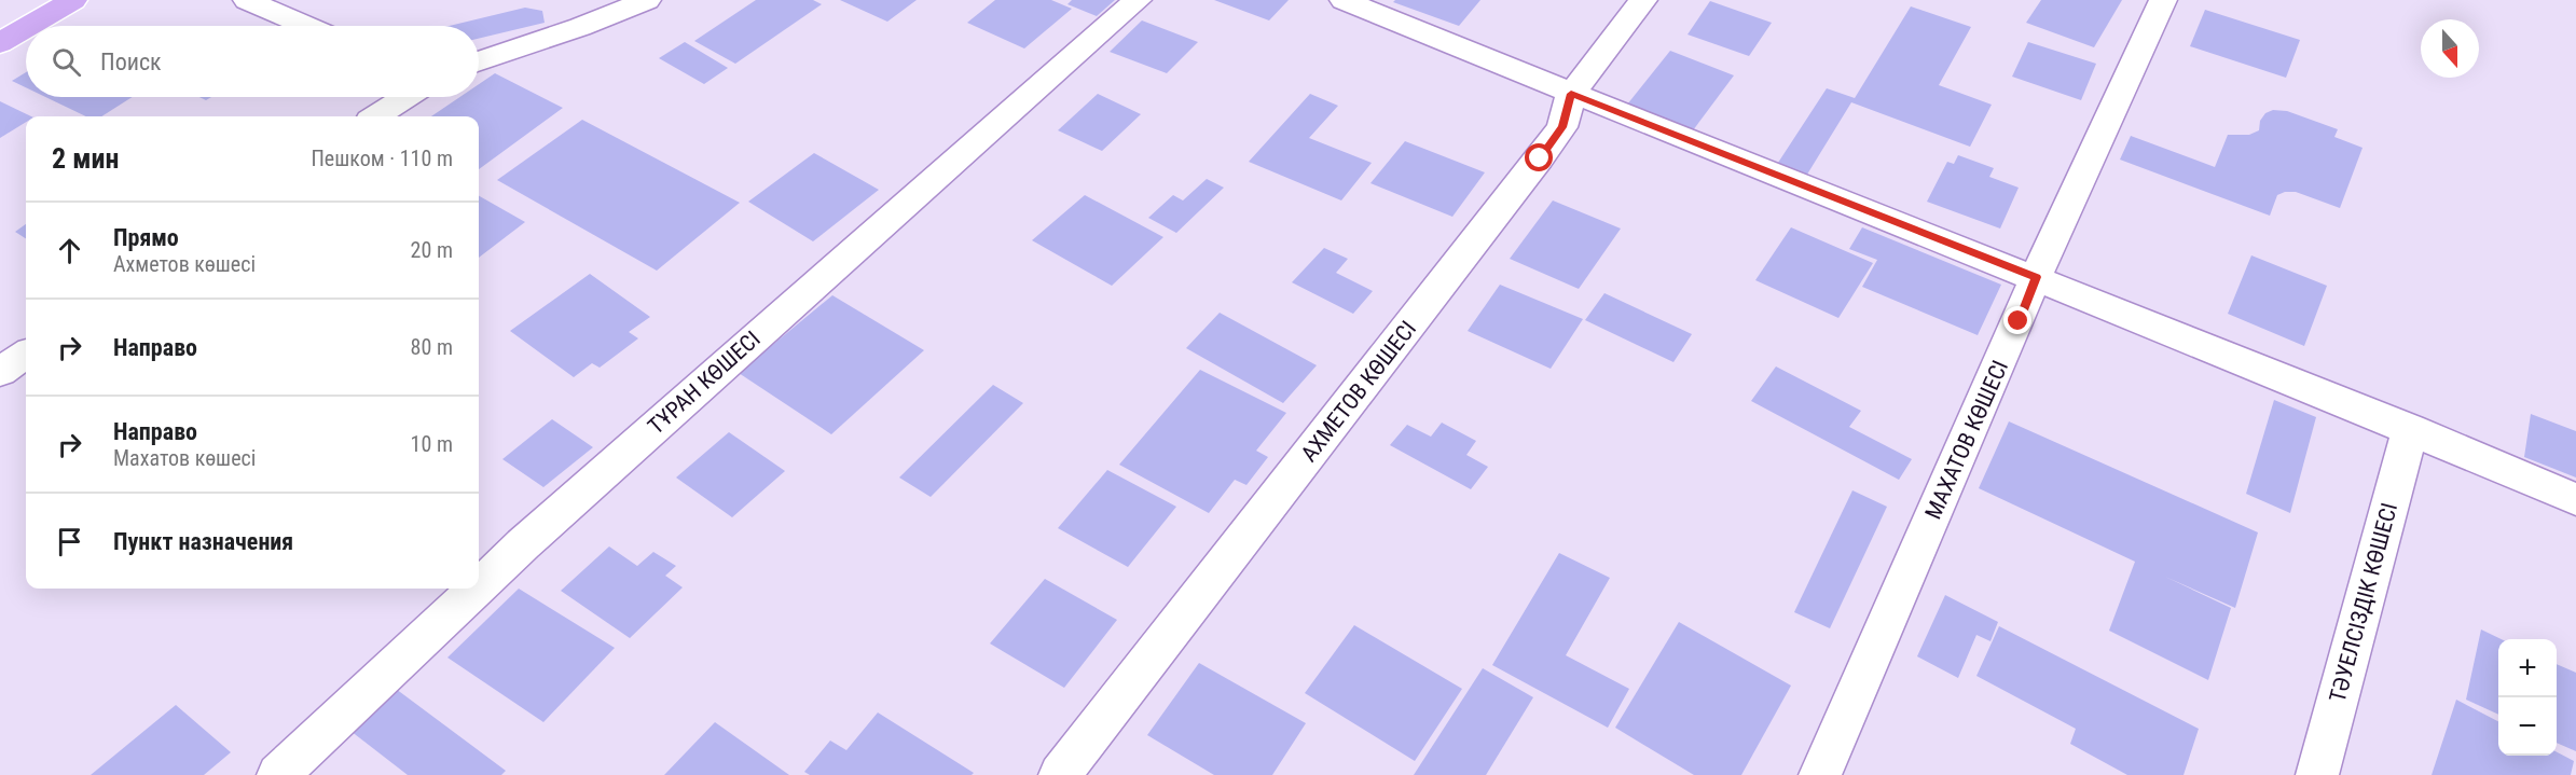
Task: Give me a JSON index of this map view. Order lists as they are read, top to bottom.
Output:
{
  "streets": {
    "street": [
      "ТҰРАН КӨШЕСІ",
      "АХМЕТОВ КӨШЕСІ",
      "МАХАТОВ КӨШЕСІ",
      "ТӘУЕЛСІЗДІК КӨШЕСІ"
    ]
  },
  "north": "bottom",
  "page": {
    "search": "Поиск",
    "heading": ["2 мин", "Пешком · 110 m"],
    "list": [
      ["Прямо", "Ахметов көшесі", "20 m"],
      ["Направо", "80 m"],
      ["Направо", "Махатов көшесі", "10 m"],
      "Пункт назначения"
    ],
    "map_buttons": ["+", "−"]
  }
}
